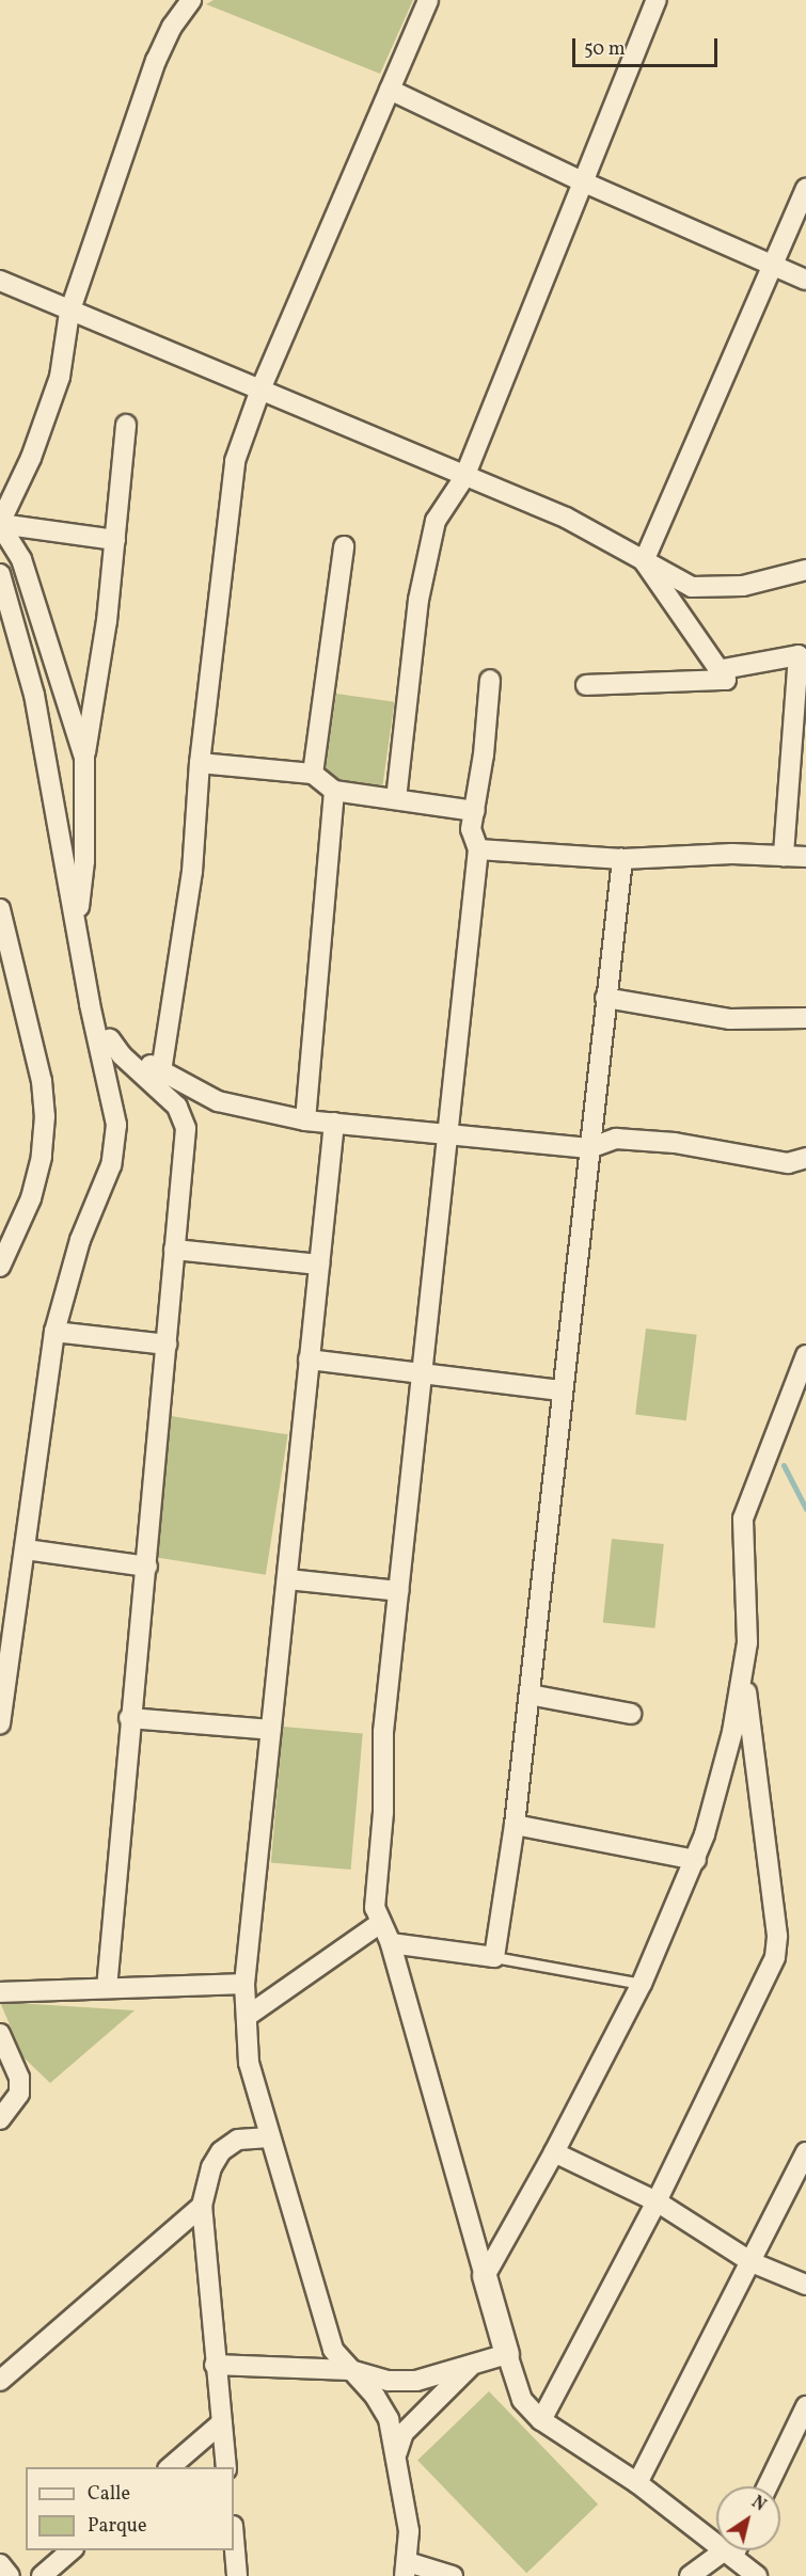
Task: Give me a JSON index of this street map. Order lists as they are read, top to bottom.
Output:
{
  "legend": ["Calle", "Parque"],
  "scale_bar": "50 m",
  "north": "top right"
}
